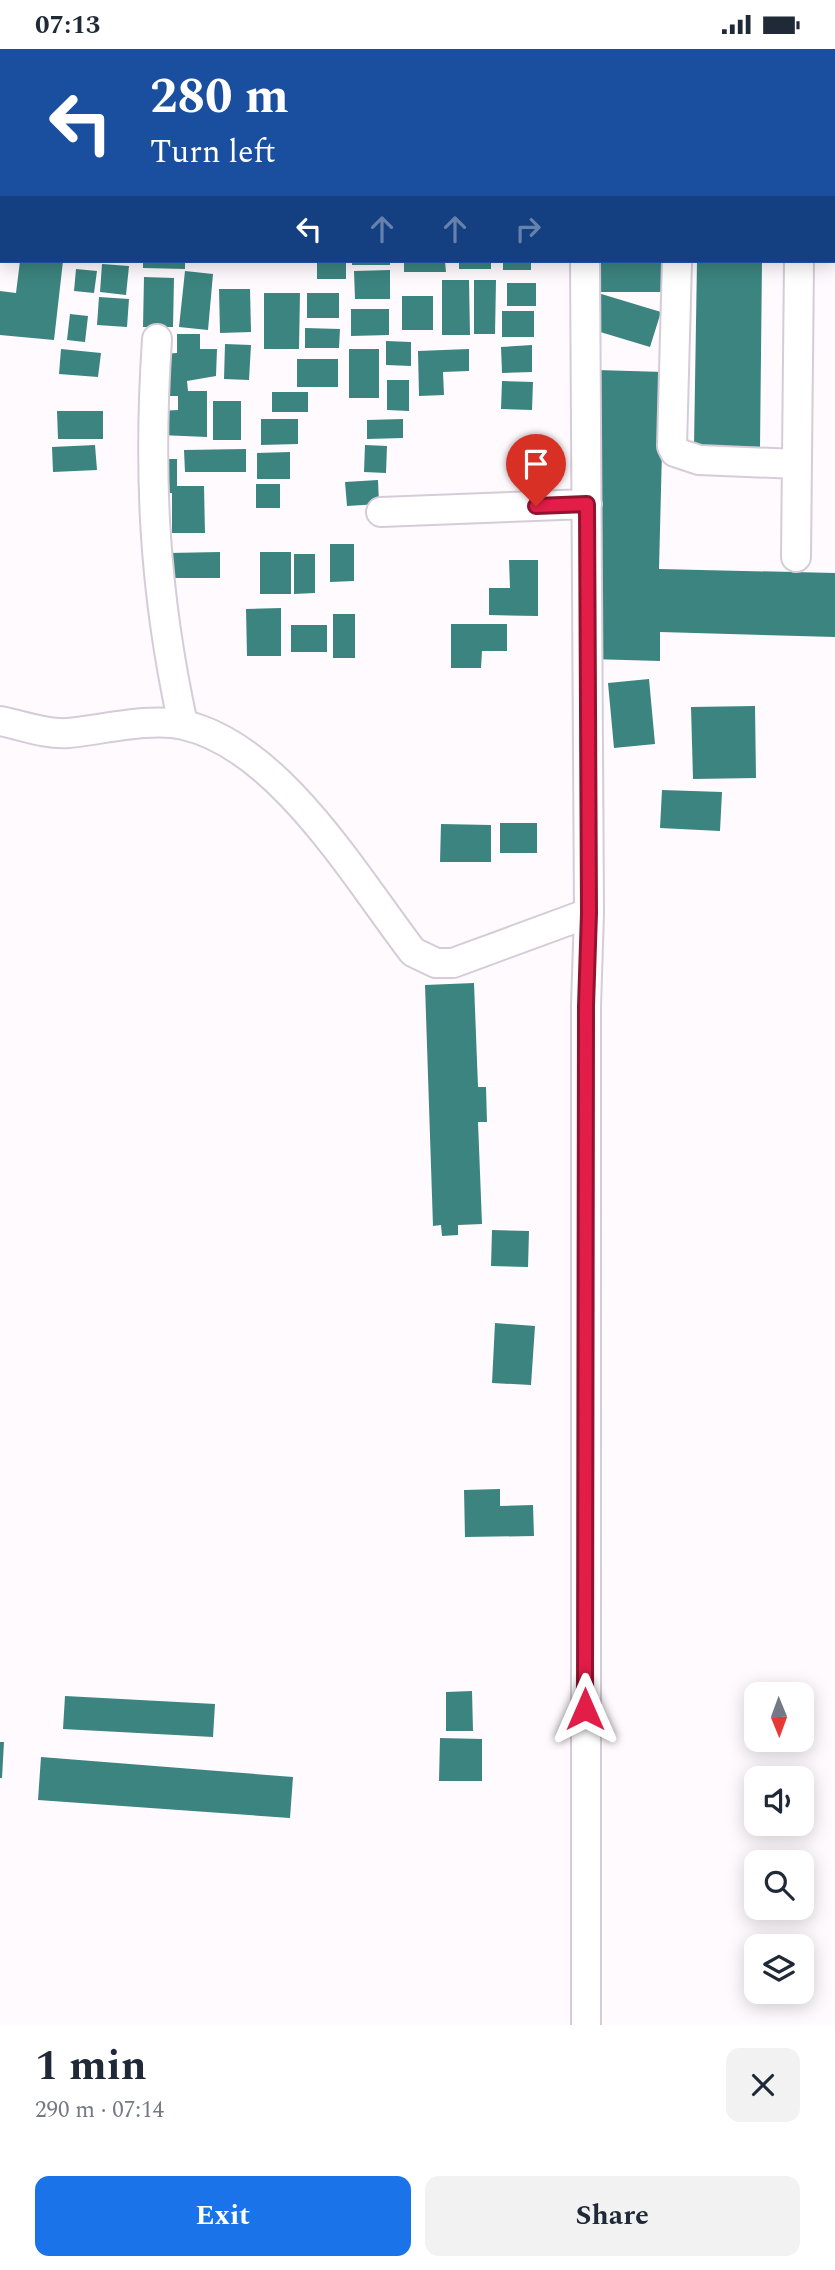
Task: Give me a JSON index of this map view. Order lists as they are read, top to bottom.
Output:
{
  "north": "bottom",
  "page": {
    "status": "07:13",
    "turn": ["280 m", "Turn left"],
    "heading": ["1 min", "290 m · 07:14"],
    "buttons": ["Exit", "Share"]
  }
}
